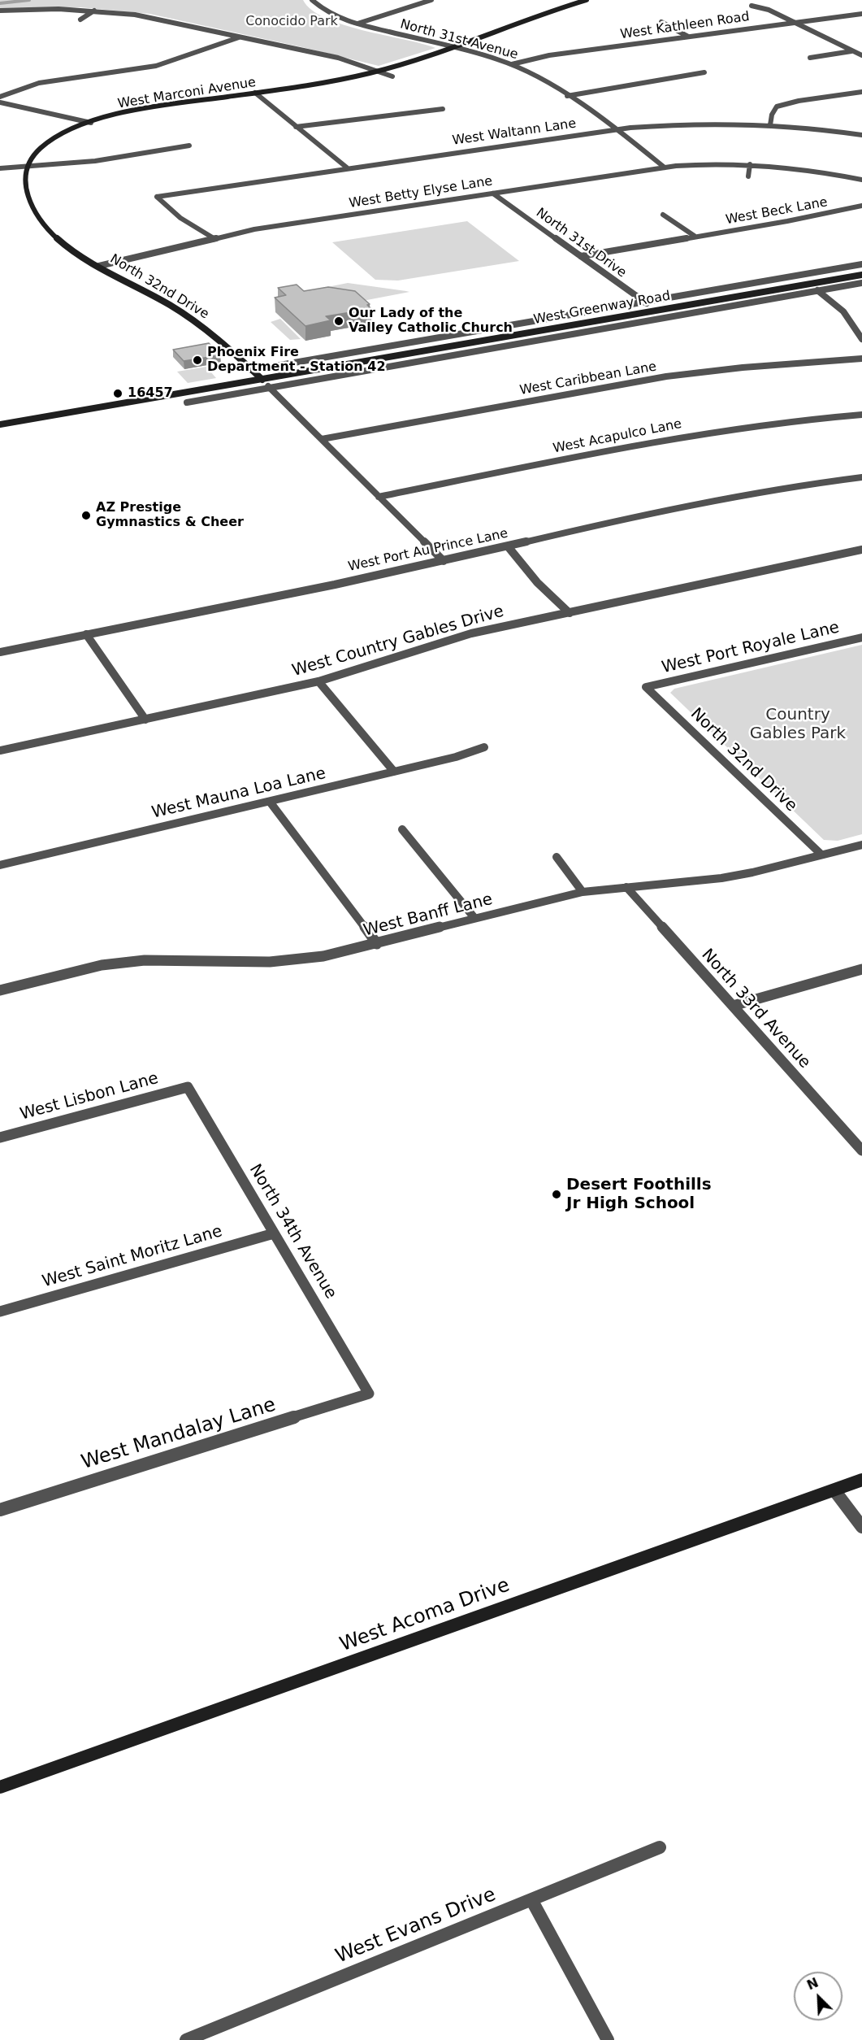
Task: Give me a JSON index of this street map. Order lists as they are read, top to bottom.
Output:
{
  "streets": {
    "street": [
      "West Kathleen Road",
      "North 31st Avenue",
      "West Marconi Avenue",
      "West Waltann Lane",
      "West Betty Elyse Lane",
      "West Beck Lane",
      "North 31st Drive",
      "North 32nd Drive",
      "West Greenway Road",
      "West Caribbean Lane",
      "West Acapulco Lane",
      "West Port Au Prince Lane",
      "West Country Gables Drive",
      "West Port Royale Lane",
      "West Mauna Loa Lane",
      "West Banff Lane",
      "North 33rd Avenue",
      "West Lisbon Lane",
      "North 34th Avenue",
      "West Saint Moritz Lane",
      "West Mandalay Lane",
      "West Acoma Drive",
      "West Evans Drive"
    ]
  },
  "crossings": [
    ["West Kathleen Road", "North 31st Avenue"],
    ["North 31st Avenue", "West Marconi Avenue"],
    ["North 31st Avenue", "West Waltann Lane"],
    ["North 31st Avenue", "West Betty Elyse Lane"],
    ["West Waltann Lane", "West Betty Elyse Lane"],
    ["West Betty Elyse Lane", "North 31st Drive"],
    ["West Betty Elyse Lane", "North 32nd Drive"],
    ["West Beck Lane", "North 31st Drive"],
    ["North 31st Drive", "West Greenway Road"],
    ["North 32nd Drive", "West Greenway Road"],
    ["North 32nd Drive", "West Caribbean Lane"],
    ["North 32nd Drive", "West Acapulco Lane"],
    ["North 32nd Drive", "West Port Au Prince Lane"],
    ["North 32nd Drive", "West Port Royale Lane"],
    ["North 32nd Drive", "West Banff Lane"],
    ["West Banff Lane", "North 33rd Avenue"],
    ["West Lisbon Lane", "North 34th Avenue"],
    ["North 34th Avenue", "West Saint Moritz Lane"],
    ["North 34th Avenue", "West Mandalay Lane"]
  ],
  "parks": ["Conocido Park", "Country Gables Park"],
  "places": [
    "Our Lady of the Valley Catholic Church",
    "Phoenix Fire Department - Station 42",
    "16457",
    "AZ Prestige Gymnastics & Cheer",
    "Desert Foothills Jr High School"
  ],
  "north": "top left"
}
